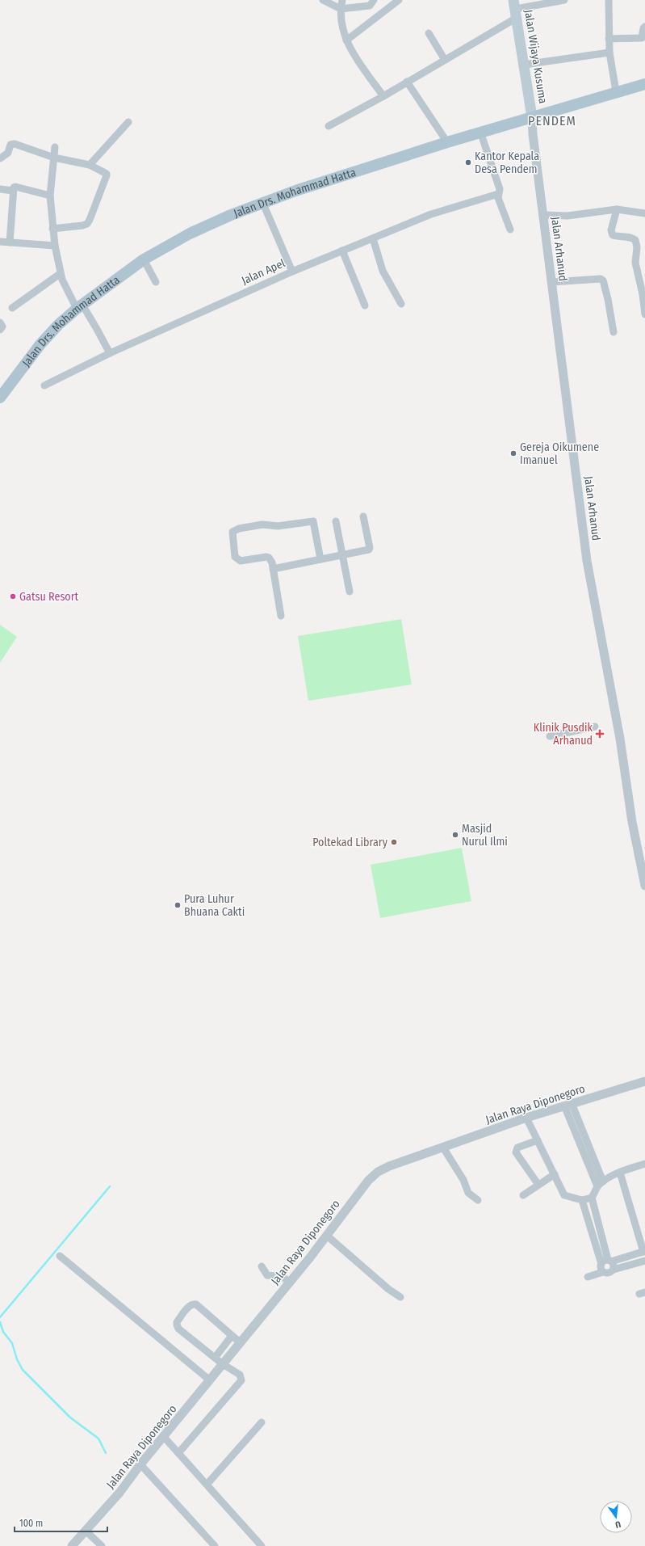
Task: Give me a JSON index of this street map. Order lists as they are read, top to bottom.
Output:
{
  "streets": {
    "main road": ["Jalan Wijaya Kusuma", "Jalan Drs. Mohammad Hatta"],
    "street": ["Jalan Arhanud", "Jalan Apel", "Jalan Raya Diponegoro"]
  },
  "crossings": [
    ["Jalan Wijaya Kusuma", "Jalan Drs. Mohammad Hatta"],
    ["Jalan Wijaya Kusuma", "Jalan Arhanud"],
    ["Jalan Drs. Mohammad Hatta", "Jalan Arhanud"]
  ],
  "districts": ["PENDEM"],
  "places": {
    "other": [
      "Kantor Kepala Desa Pendem",
      "Gereja Oikumene Imanuel",
      "Gatsu Resort",
      "Masjid Nurul Ilmi",
      "Poltekad Library",
      "Pura Luhur Bhuana Cakti"
    ],
    "health": ["Klinik Pusdik Arhanud"]
  },
  "scale_bar": "100 m",
  "north": "bottom"
}
